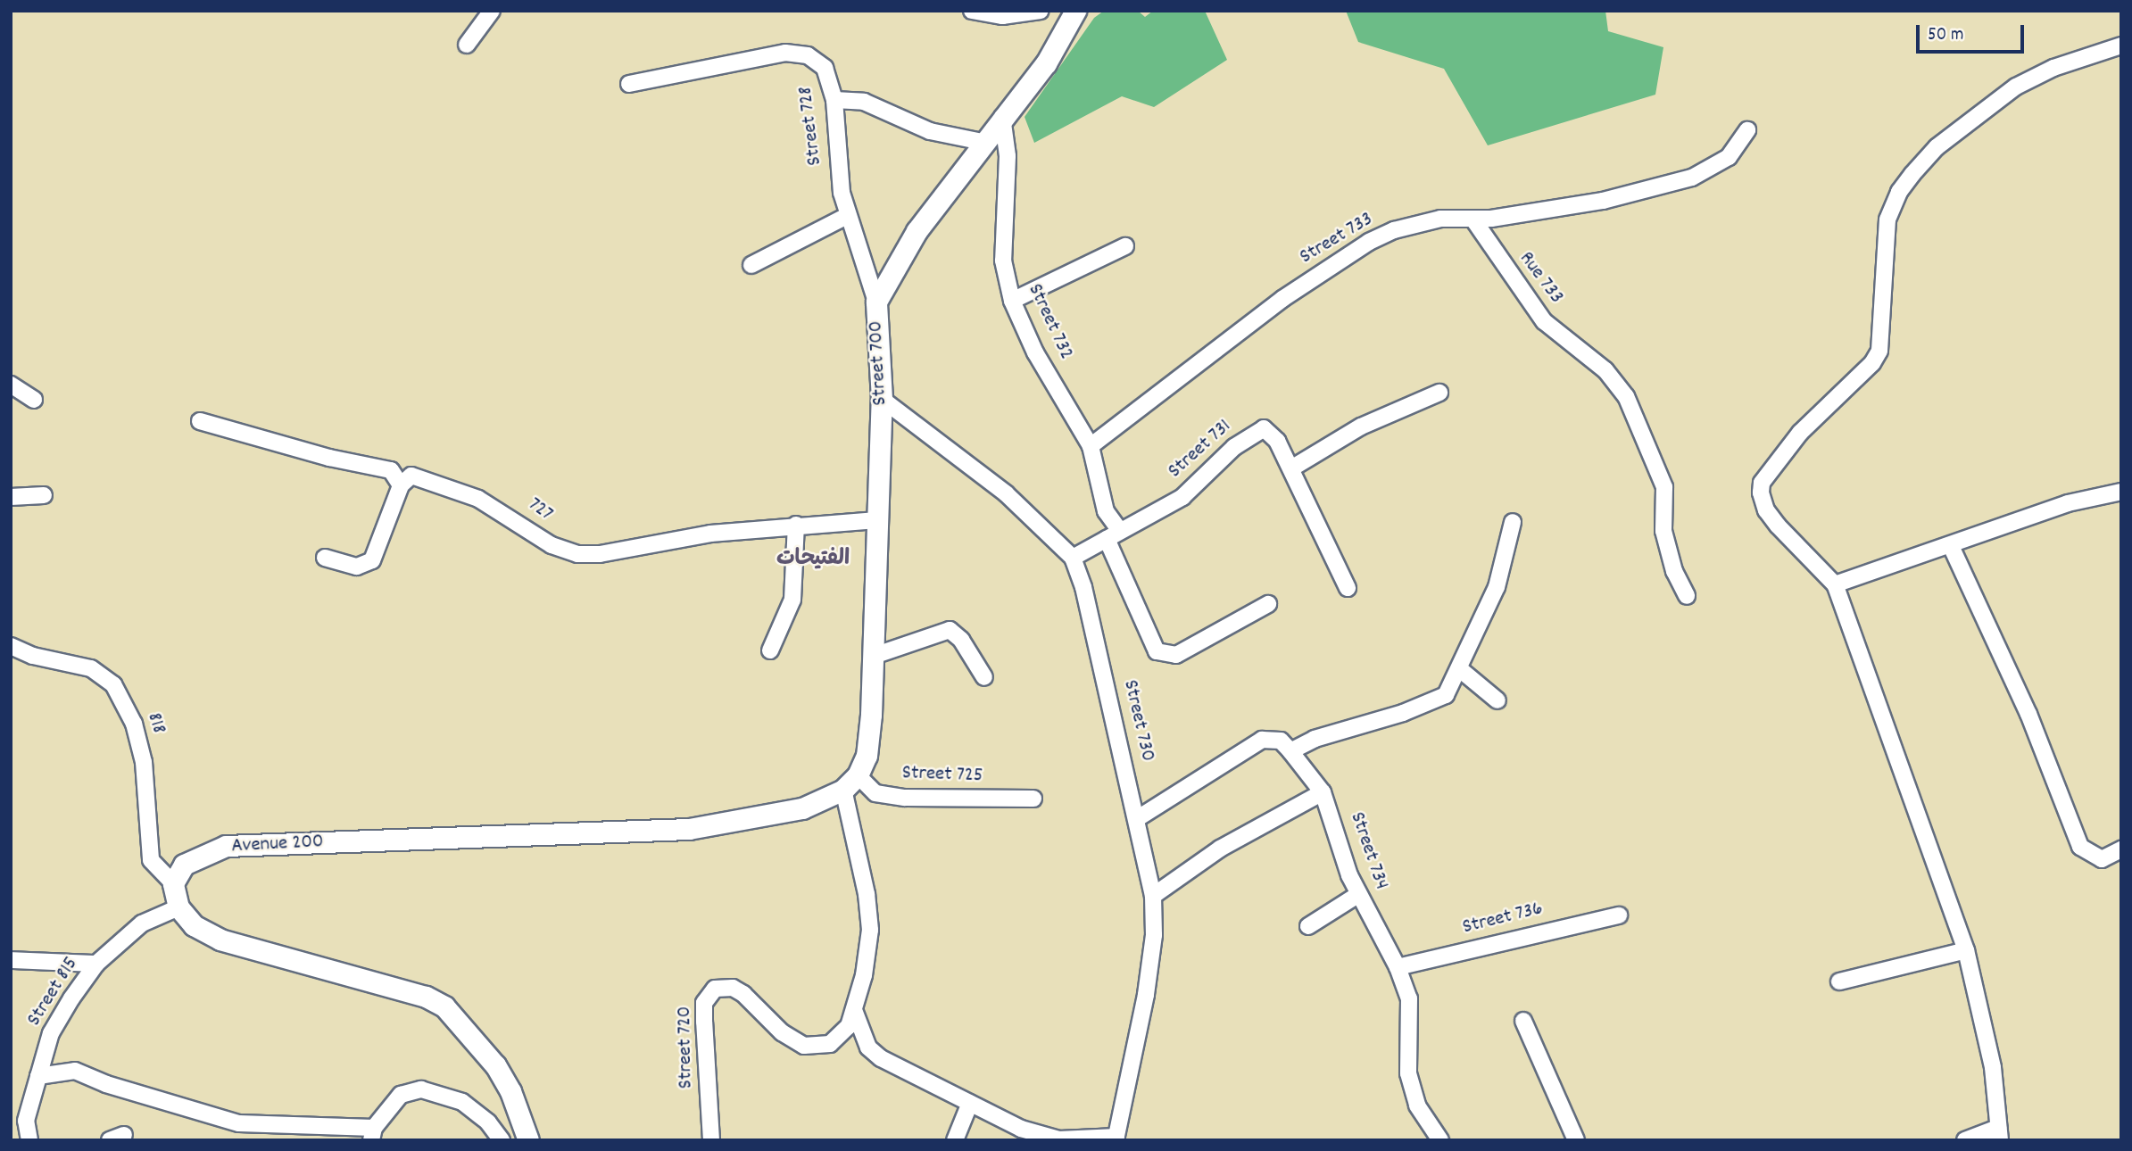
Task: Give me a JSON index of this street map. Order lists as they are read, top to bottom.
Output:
{
  "streets": {
    "main road": ["Street 700", "Avenue 200"],
    "street": [
      "Street 728",
      "Street 733",
      "Rue 733",
      "Street 732",
      "Street 731",
      "727",
      "Street 730",
      "818",
      "Street 725",
      "Street 734",
      "Street 736",
      "Street 815",
      "Street 720"
    ]
  },
  "crossings": [
    ["Street 728", "Street 700"],
    ["Street 733", "Rue 733"],
    ["Street 733", "Street 732"],
    ["Street 732", "Street 700"],
    ["Street 732", "Street 731"],
    ["Street 700", "727"],
    ["Street 700", "Street 730"],
    ["Street 700", "Street 725"],
    ["Street 700", "Avenue 200"],
    ["Street 700", "Street 720"],
    ["Street 731", "Street 730"],
    ["Street 730", "Street 734"],
    ["818", "Avenue 200"],
    ["Street 725", "Avenue 200"],
    ["Street 725", "Street 720"],
    ["Avenue 200", "Street 720"],
    ["Street 734", "Street 736"]
  ],
  "districts": ["الفتيحات"],
  "scale_bar": "50 m"
}
